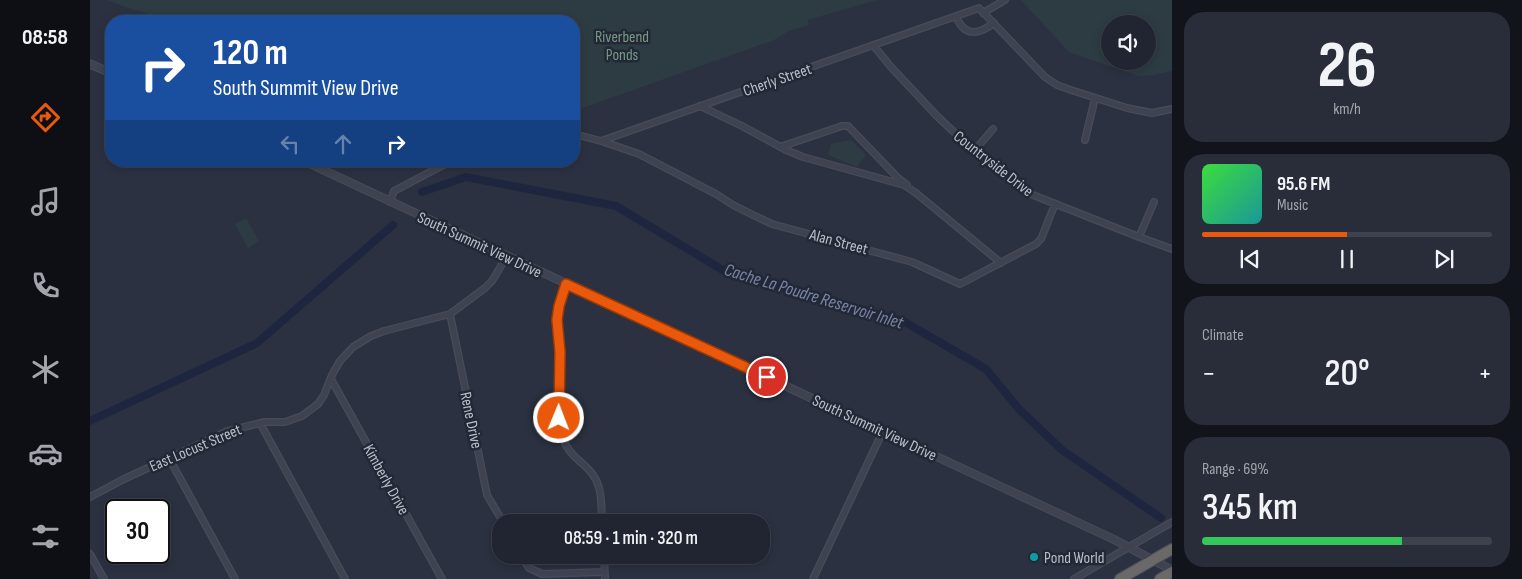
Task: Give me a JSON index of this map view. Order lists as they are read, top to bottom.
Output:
{
  "streets": {
    "street": [
      "Cherly Street",
      "Countryside Drive",
      "Alan Street",
      "South Summit View Drive",
      "Rene Drive",
      "East Locust Street",
      "Kimberly Drive"
    ]
  },
  "crossings": [
    ["Cherly Street", "Countryside Drive"],
    ["Cherly Street", "Alan Street"],
    ["Countryside Drive", "Alan Street"],
    ["South Summit View Drive", "East Locust Street"],
    ["Rene Drive", "East Locust Street"],
    ["East Locust Street", "Kimberly Drive"]
  ],
  "water": ["Cache La Poudre Reservoir Inlet"],
  "parks": ["Riverbend Ponds"],
  "places": ["Pond World"],
  "page": {
    "tabs": "08:58",
    "tile": [
      ["26", "km/h"],
      "Climate",
      ["Range · 69%", "345 km"]
    ],
    "turn": ["120 m", "South Summit View Drive"],
    "song": ["95.6 FM", "Music"],
    "heat": ["−", "20°", "+"],
    "limit": "30",
    "trip": "08:59 · 1 min · 320 m"
  }
}
